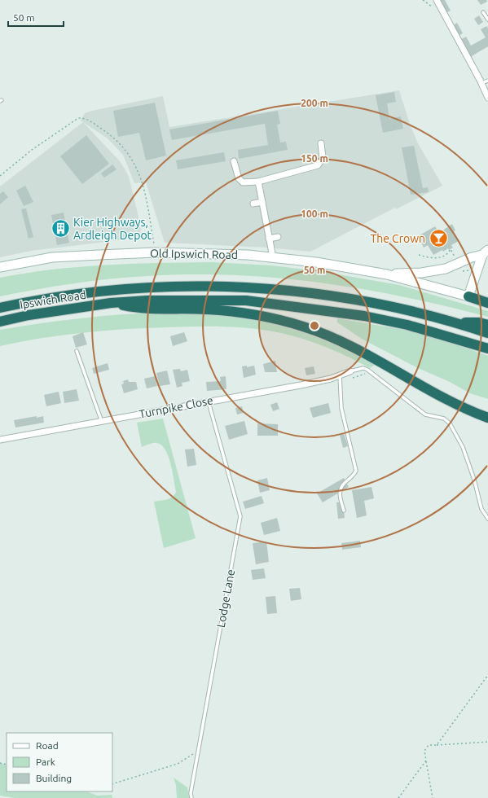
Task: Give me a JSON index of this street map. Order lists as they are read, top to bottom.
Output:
{
  "streets": {
    "highway": ["Ipswich Road"],
    "street": ["Old Ipswich Road", "Turnpike Close"],
    "lane": ["Lodge Lane"]
  },
  "crossings": [
    ["Turnpike Close", "Lodge Lane"]
  ],
  "places": {
    "building": ["Kier Highways, Ardleigh Depot"],
    "bar": ["The Crown"]
  },
  "legend": ["Road", "Park", "Building"],
  "scale_bar": "50 m",
  "rings": [
    "200 m",
    "150 m",
    "100 m",
    "50 m"
  ]
}
